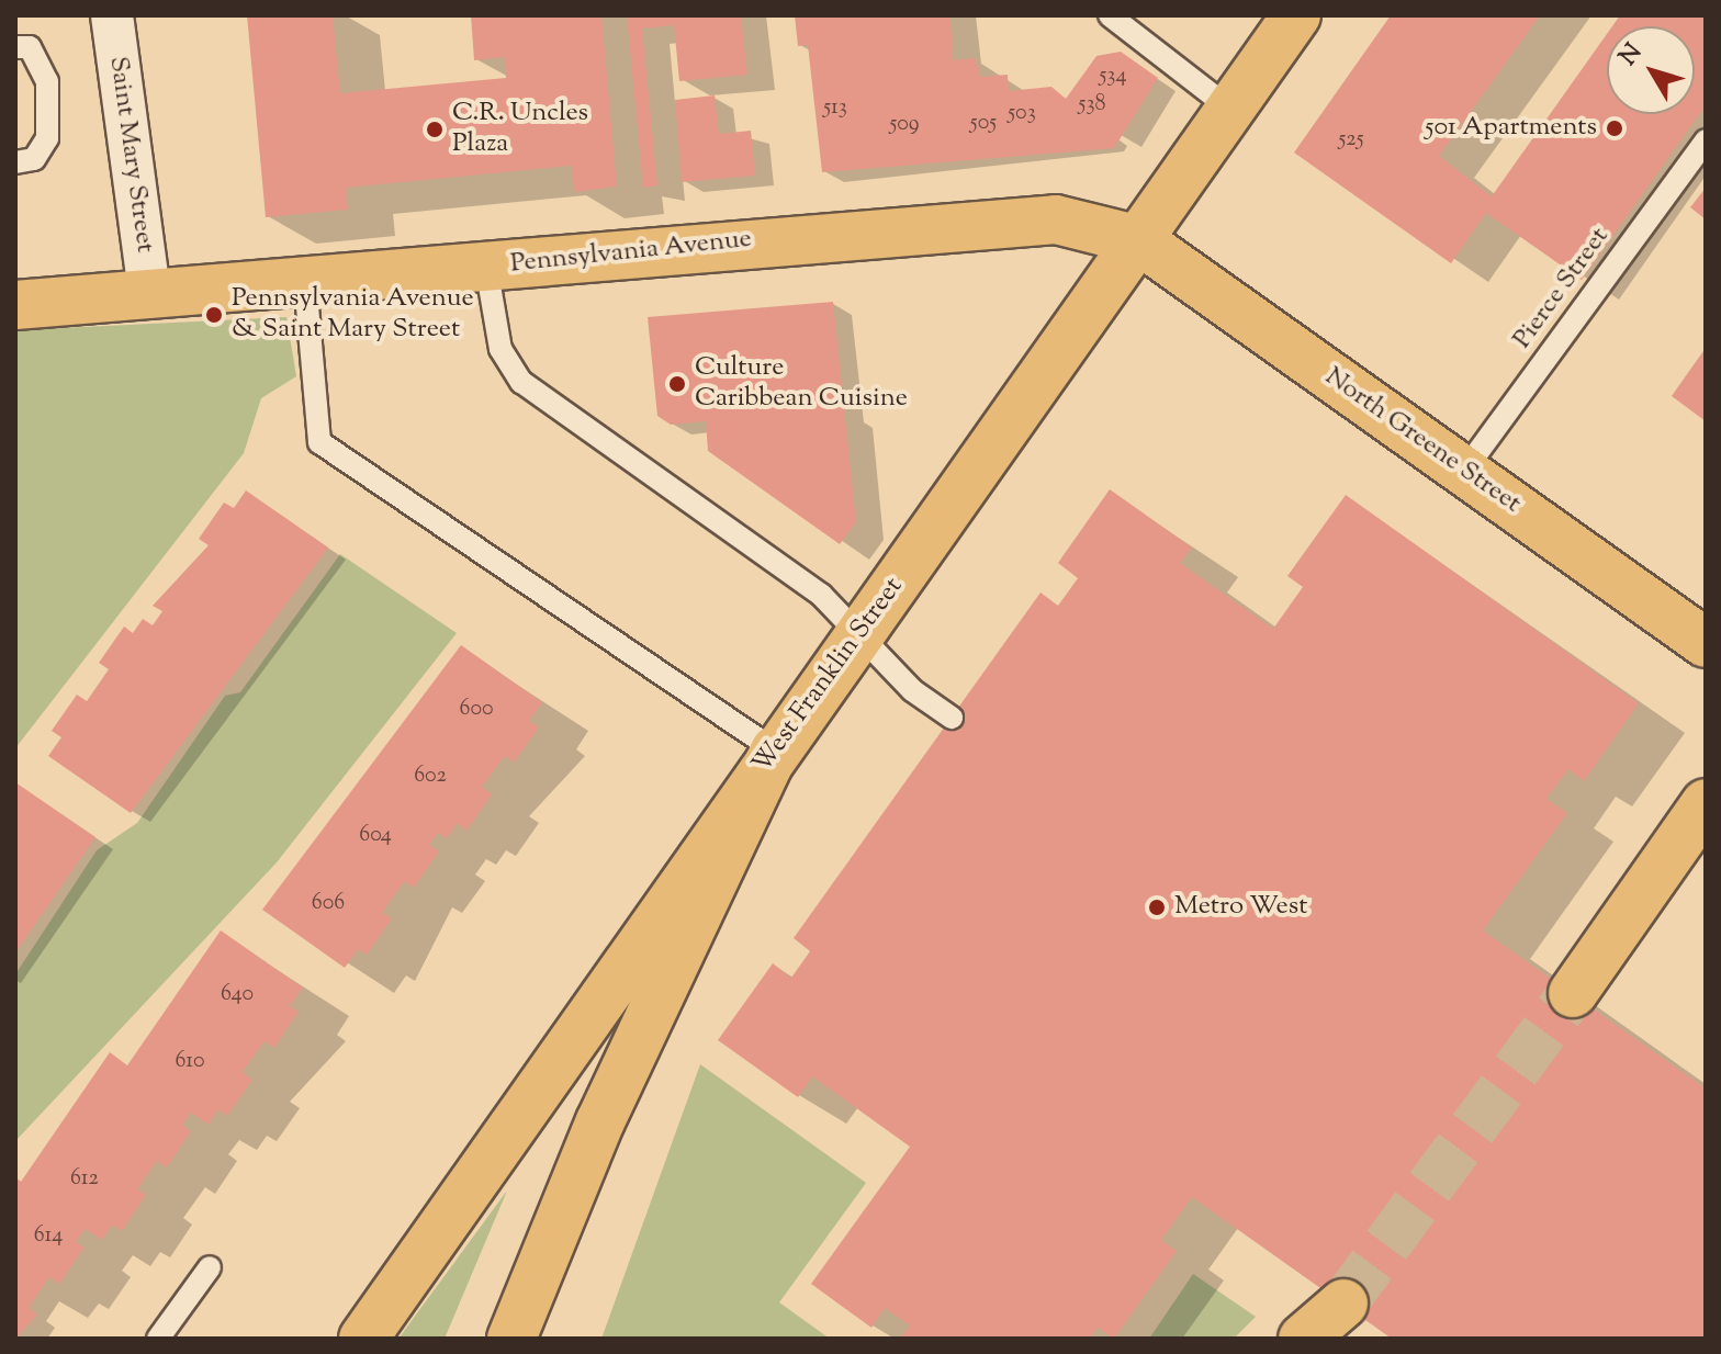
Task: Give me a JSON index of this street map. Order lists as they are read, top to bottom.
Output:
{
  "streets": {
    "main road": ["Pennsylvania Avenue", "North Greene Street", "West Franklin Street"],
    "street": ["Saint Mary Street"],
    "lane": ["Pierce Street"]
  },
  "crossings": [
    ["Saint Mary Street", "Pennsylvania Avenue"],
    ["Pennsylvania Avenue", "North Greene Street"],
    ["Pennsylvania Avenue", "West Franklin Street"],
    ["Pierce Street", "North Greene Street"],
    ["North Greene Street", "West Franklin Street"]
  ],
  "places": [
    "501 Apartments",
    "C.R. Uncles Plaza",
    "Pennsylvania Avenue & Saint Mary Street",
    "Culture Caribbean Cuisine",
    "Metro West"
  ],
  "house_numbers": [
    "534",
    "538",
    "513",
    "503",
    "505",
    "509",
    "525",
    "600",
    "602",
    "604",
    "606",
    "640",
    "610",
    "612",
    "614"
  ],
  "north": "top left"
}
